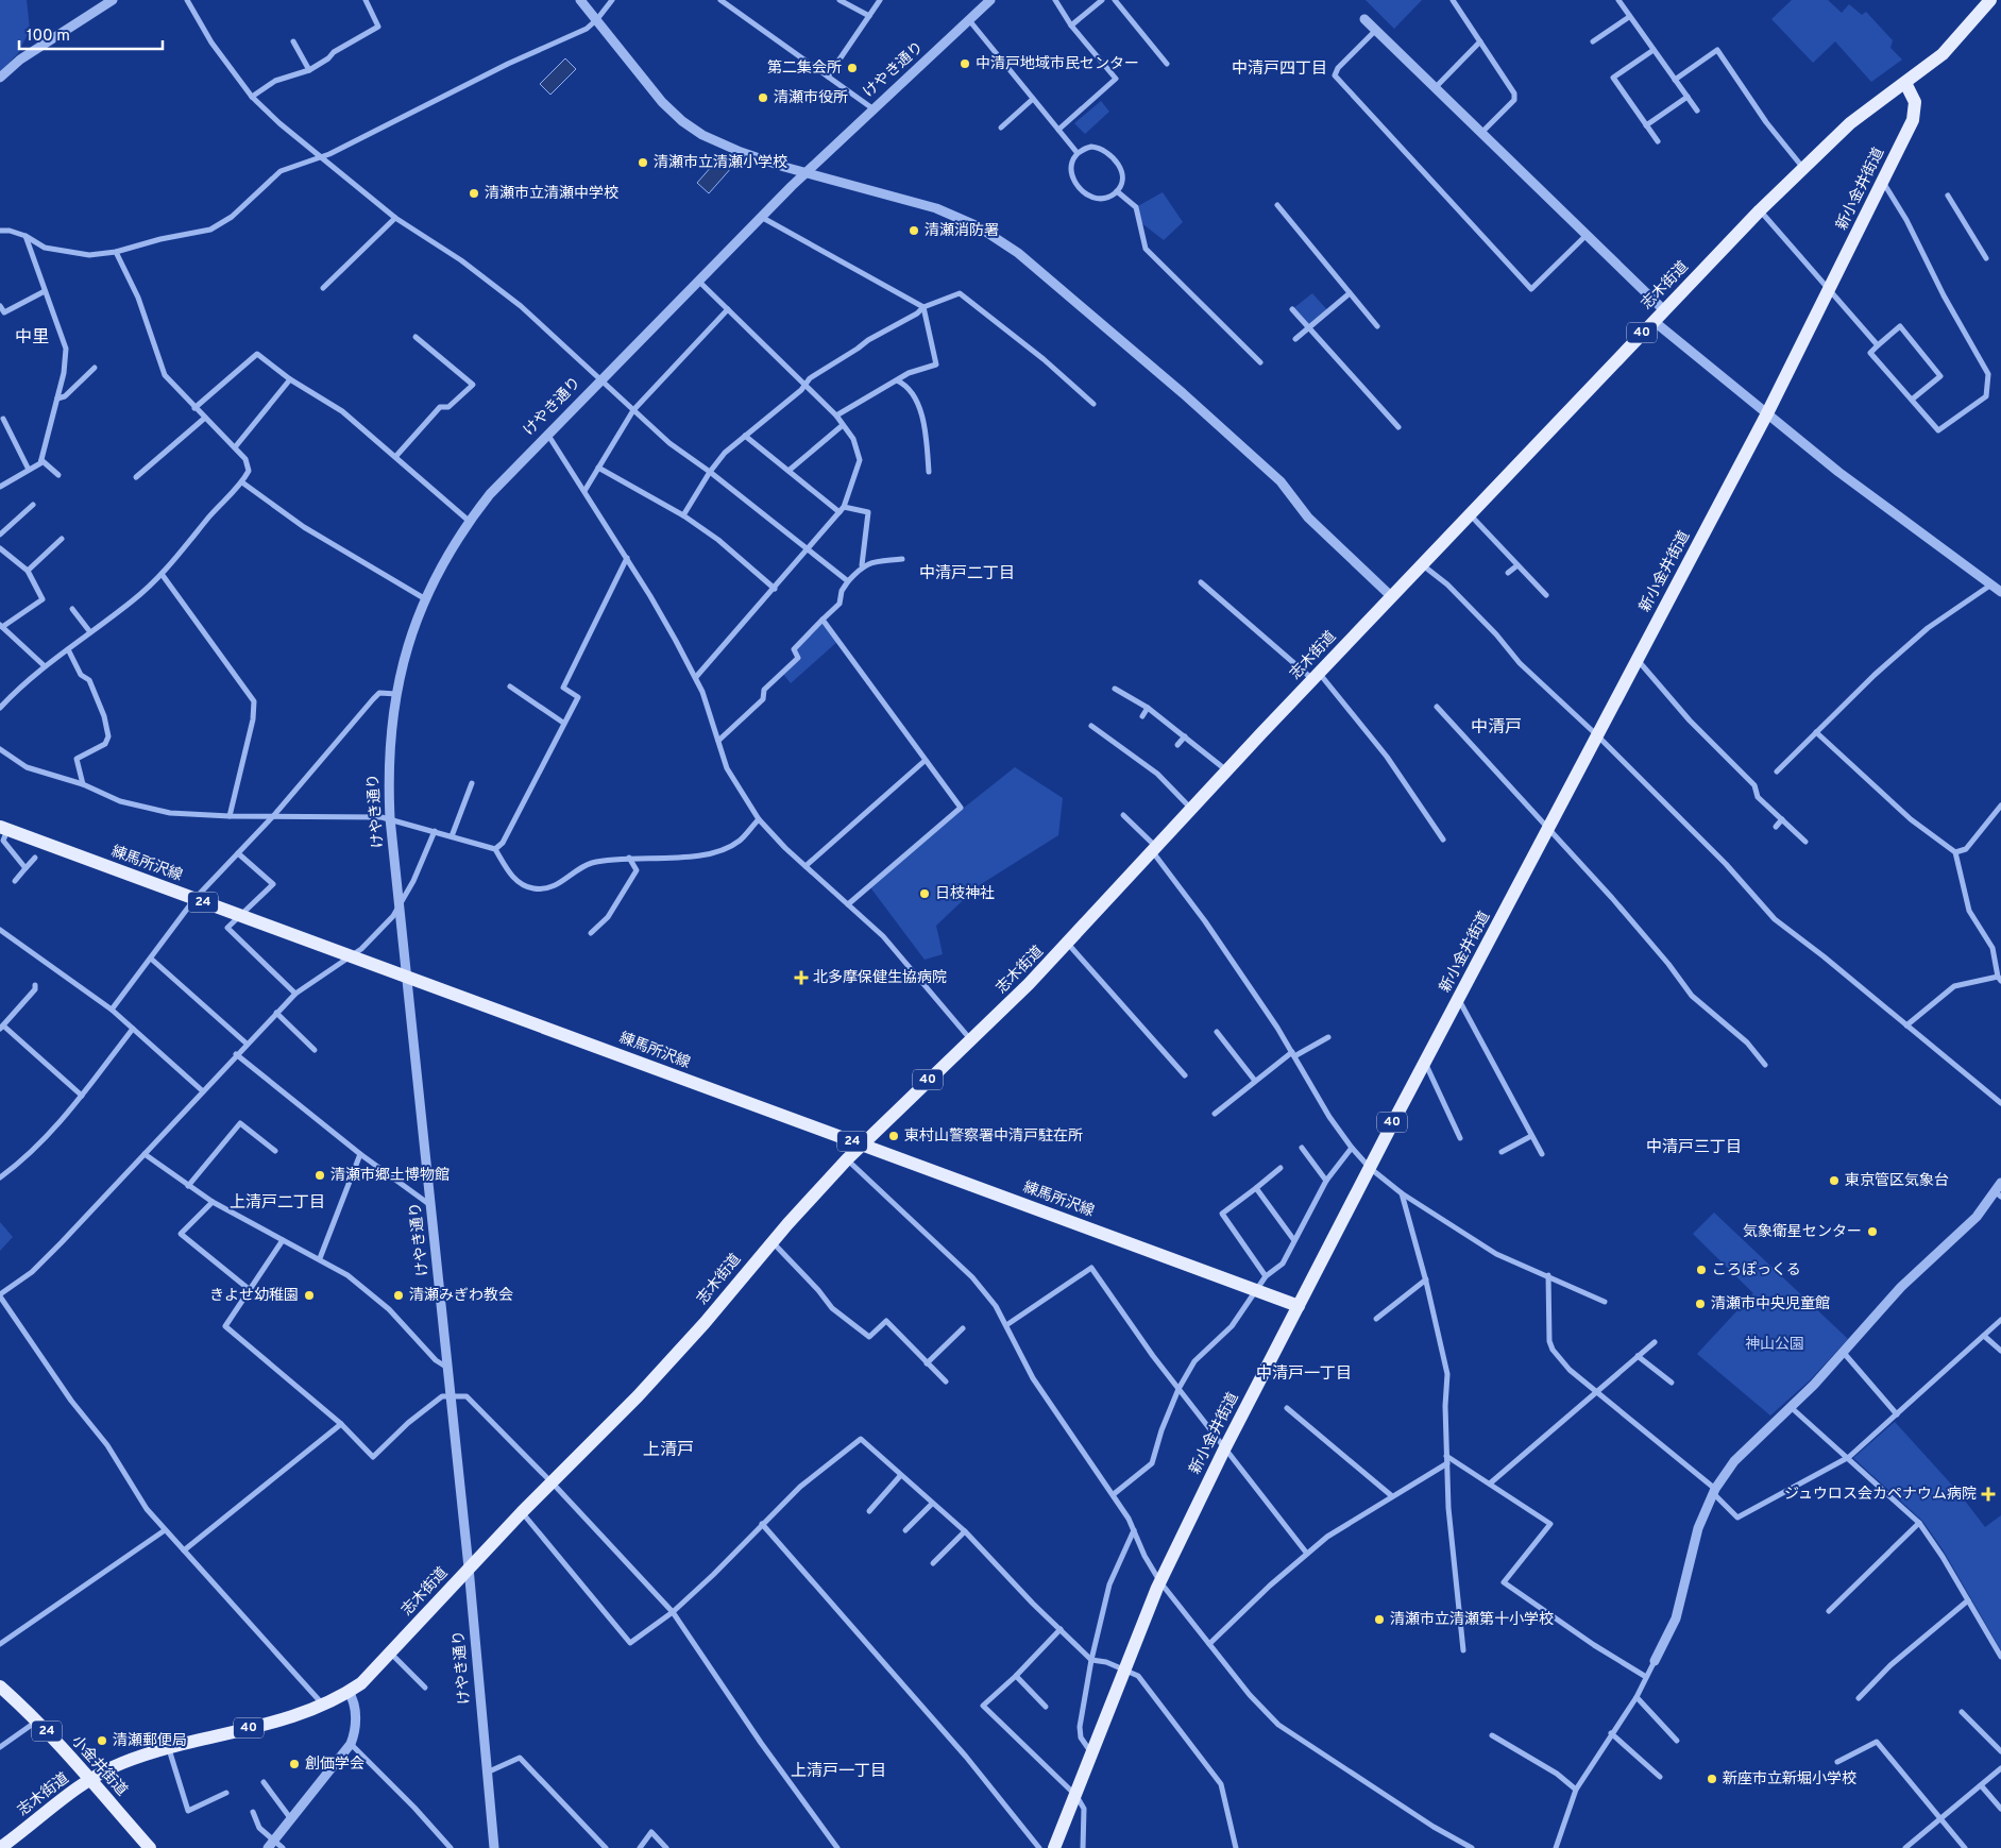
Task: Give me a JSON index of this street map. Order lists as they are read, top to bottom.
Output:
{
  "streets": {
    "main road": [
      "新小金井街道",
      "志木街道",
      "40",
      "練馬所沢線",
      "24",
      "小金井街道"
    ],
    "street": ["けやき通り"]
  },
  "crossings": [
    ["けやき通り", "志木街道"],
    ["けやき通り", "練馬所沢線"],
    ["新小金井街道", "志木街道"],
    ["新小金井街道", "練馬所沢線"],
    ["志木街道", "練馬所沢線"],
    ["志木街道", "小金井街道"]
  ],
  "districts": [
    "中清戸四丁目",
    "中里",
    "中清戸二丁目",
    "中清戸",
    "中清戸三丁目",
    "上清戸二丁目",
    "中清戸一丁目",
    "上清戸",
    "上清戸一丁目"
  ],
  "parks": ["神山公園"],
  "places": {
    "other": [
      "中清戸地域市民センター",
      "第二集会所",
      "清瀬市役所",
      "清瀬市立清瀬小学校",
      "清瀬市立清瀬中学校",
      "清瀬消防署",
      "日枝神社",
      "東村山警察署中清戸駐在所",
      "清瀬市郷土博物館",
      "東京管区気象台",
      "気象衛星センター",
      "ころぽっくる",
      "きよせ幼稚園",
      "清瀬みぎわ教会",
      "清瀬市中央児童館",
      "清瀬市立清瀬第十小学校",
      "清瀬郵便局",
      "創価学会",
      "新座市立新堀小学校"
    ],
    "health": ["北多摩保健生協病院", "ジュウロス会カペナウム病院"]
  },
  "scale_bar": "100 m"
}
